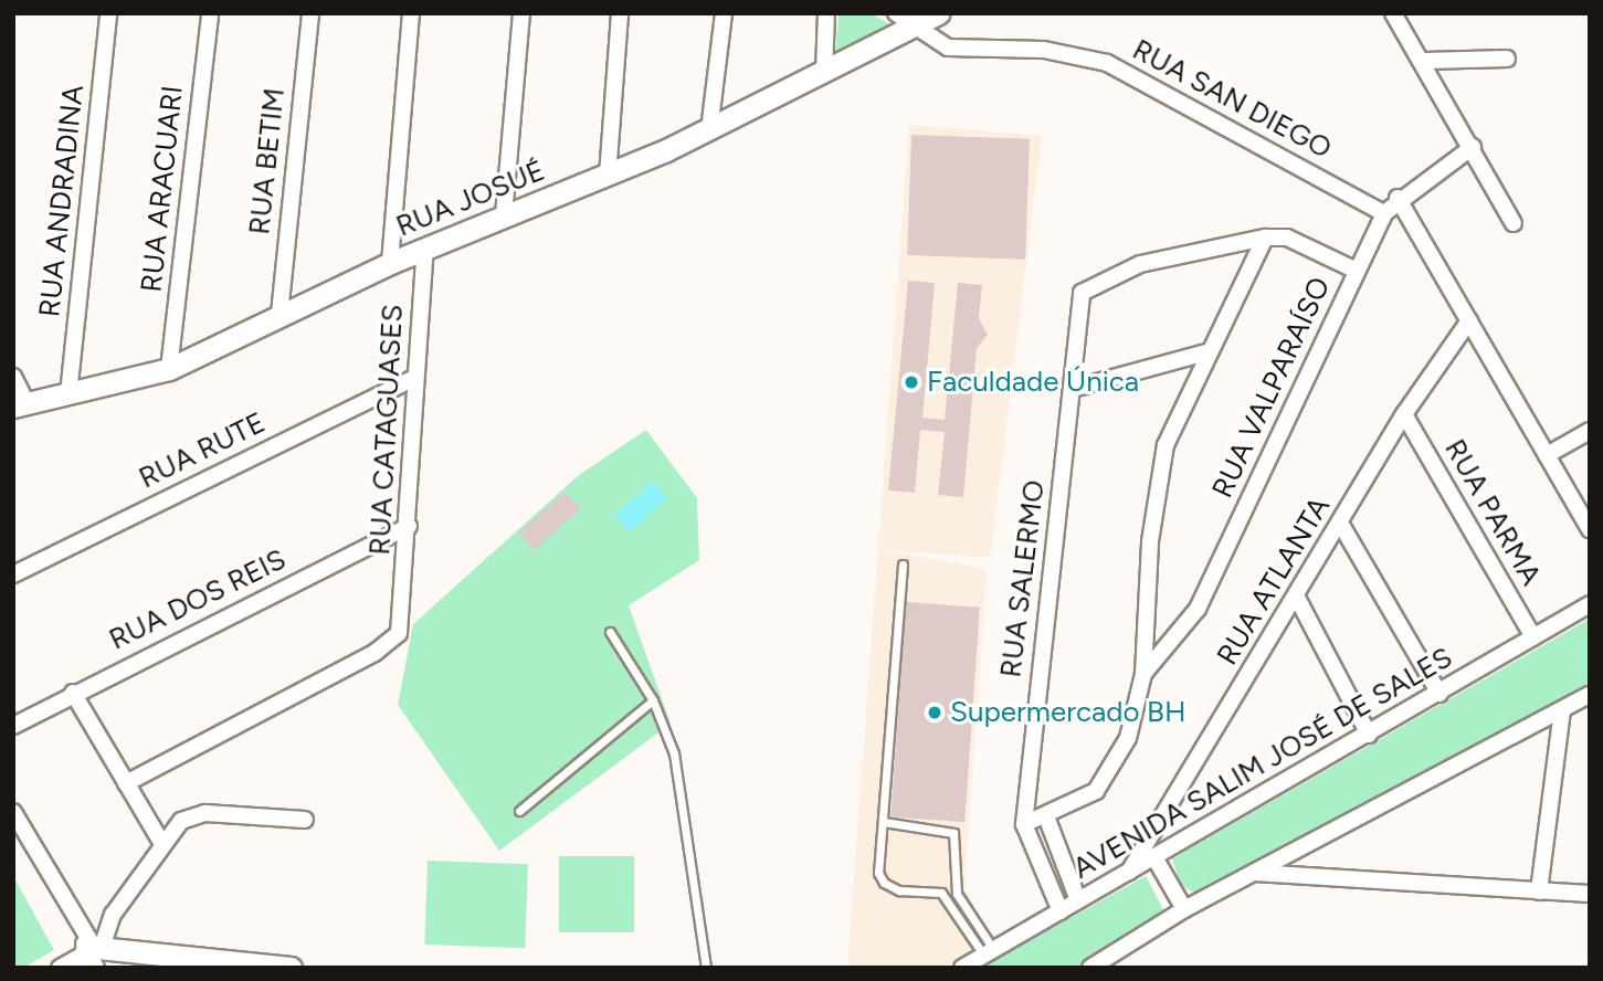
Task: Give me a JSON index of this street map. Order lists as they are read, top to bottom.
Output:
{
  "streets": {
    "street": [
      "RUA SAN DIEGO",
      "RUA BETIM",
      "RUA ARACUARI",
      "RUA JOSUÉ",
      "RUA ANDRADINA",
      "RUA VALPARAÍSO",
      "RUA CATAGUASES",
      "RUA RUTE",
      "RUA PARMA",
      "RUA SALERMO",
      "RUA ATLANTA",
      "RUA DOS REIS",
      "AVENIDA SALIM JOSÉ DE SALES"
    ]
  },
  "crossings": [
    ["RUA SAN DIEGO", "RUA JOSUÉ"],
    ["RUA SAN DIEGO", "RUA VALPARAÍSO"],
    ["RUA BETIM", "RUA JOSUÉ"],
    ["RUA ARACUARI", "RUA JOSUÉ"],
    ["RUA JOSUÉ", "RUA ANDRADINA"],
    ["RUA JOSUÉ", "RUA CATAGUASES"],
    ["RUA CATAGUASES", "RUA RUTE"],
    ["RUA CATAGUASES", "RUA DOS REIS"],
    ["RUA PARMA", "RUA ATLANTA"],
    ["RUA PARMA", "AVENIDA SALIM JOSÉ DE SALES"],
    ["RUA SALERMO", "AVENIDA SALIM JOSÉ DE SALES"],
    ["RUA ATLANTA", "AVENIDA SALIM JOSÉ DE SALES"]
  ],
  "places": ["Faculdade Única", "Supermercado BH"]
}
